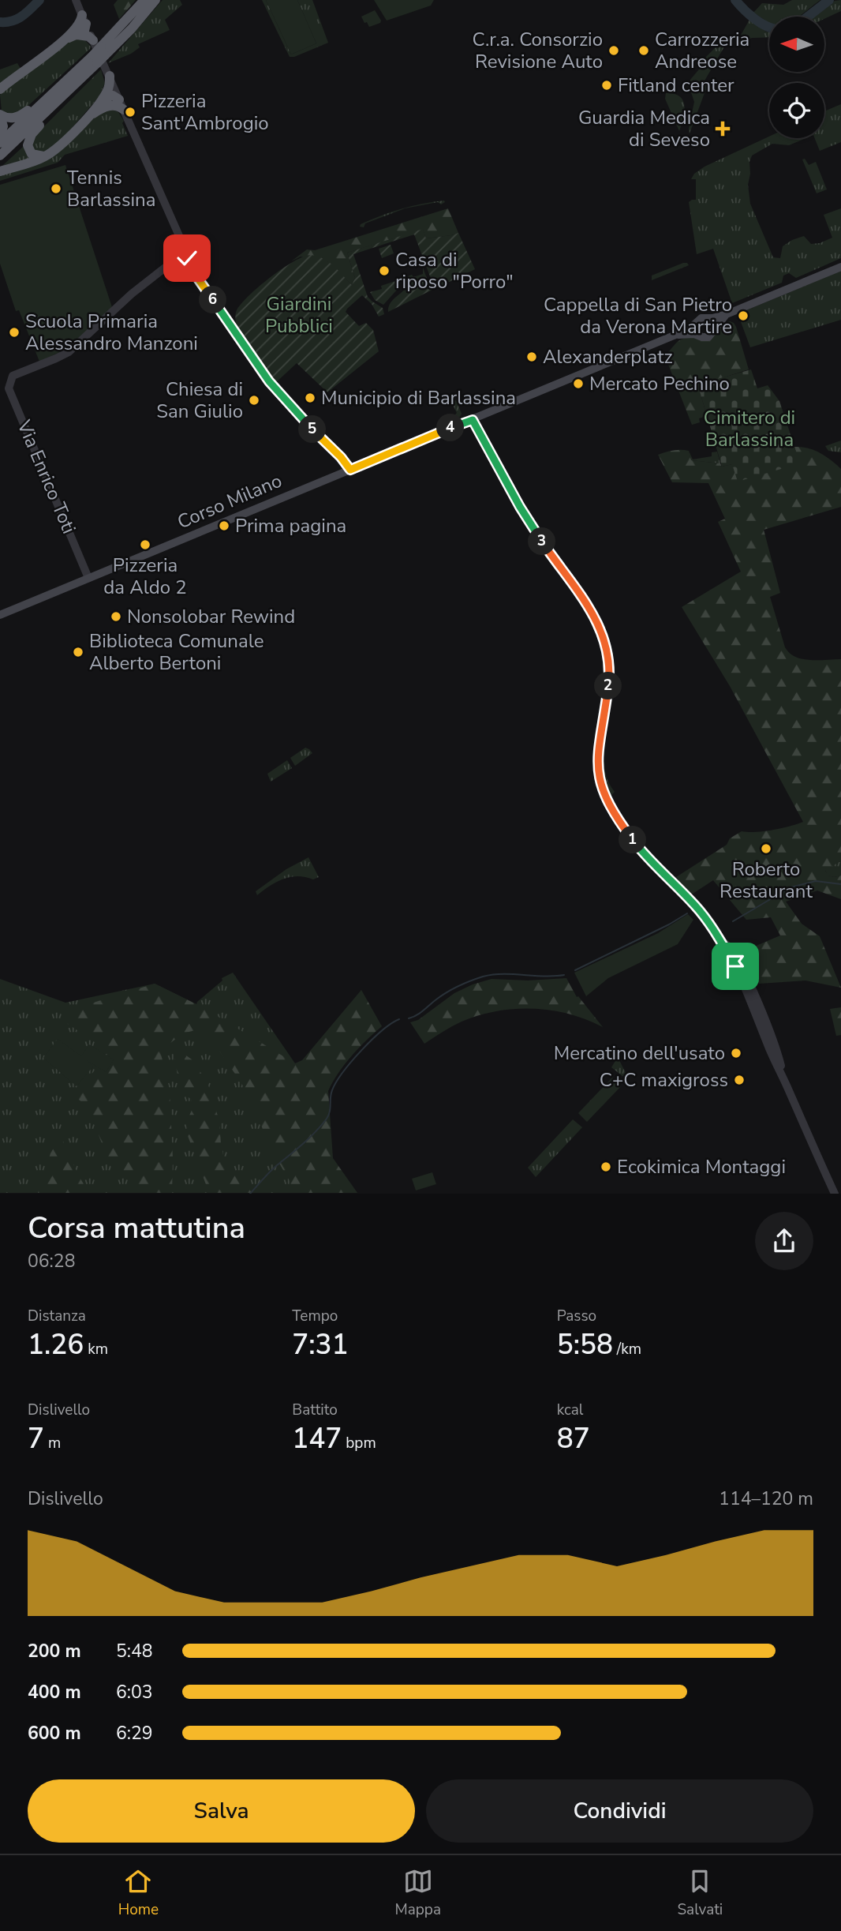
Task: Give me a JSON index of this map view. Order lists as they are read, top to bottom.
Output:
{
  "streets": {
    "main road": ["Corso Milano"],
    "street": ["Via Enrico Toti"]
  },
  "crossings": [
    ["Via Enrico Toti", "Corso Milano"]
  ],
  "parks": ["Giardini Pubblici", "Cimitero di Barlassina"],
  "places": {
    "other": [
      "C.r.a. Consorzio Revisione Auto",
      "Carrozzeria Andreose",
      "Fitland center",
      "Pizzeria Sant'Ambrogio",
      "Tennis Barlassina",
      "Casa di riposo \"Porro\"",
      "Cappella di San Pietro da Verona Martire",
      "Scuola Primaria Alessandro Manzoni",
      "Alexanderplatz",
      "Mercato Pechino",
      "Municipio di Barlassina",
      "Chiesa di San Giulio",
      "Prima pagina",
      "Pizzeria da Aldo 2",
      "Nonsolobar Rewind",
      "Biblioteca Comunale Alberto Bertoni",
      "Roberto Restaurant",
      "Mercatino dell'usato",
      "C+C maxigross",
      "Ecokimica Montaggi"
    ],
    "health": ["Guardia Medica di Seveso"]
  },
  "north": "left",
  "page": {
    "pins": [
      "6",
      "4",
      "5",
      "3",
      "2",
      "1"
    ],
    "heading": ["Corsa mattutina", "06:28"],
    "stats": [
      ["Distanza", "1.26 km"],
      ["Tempo", "7:31"],
      ["Passo", "5:58 /km"],
      ["Dislivello", "7 m"],
      ["Battito", "147 bpm"],
      ["kcal", "87"]
    ],
    "chart": ["Dislivello", "114–120 m"],
    "list": [
      {
        "name": "200 m",
        "note": "5:48"
      },
      {
        "name": "400 m",
        "note": "6:03"
      },
      {
        "name": "600 m",
        "note": "6:29"
      }
    ],
    "buttons": ["Salva", "Condividi"],
    "tabs": ["Home", "Mappa", "Salvati"]
  }
}
